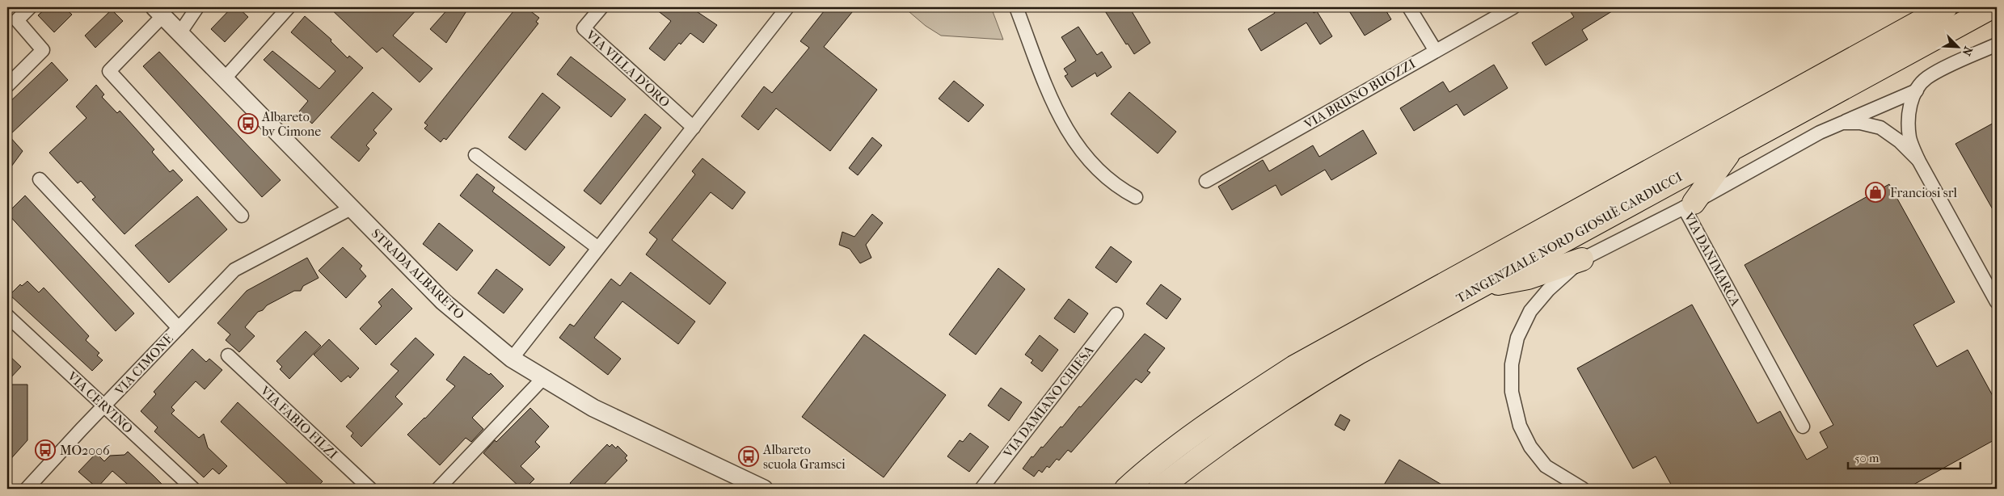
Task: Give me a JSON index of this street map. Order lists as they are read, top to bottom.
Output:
{
  "streets": {
    "highway": ["TANGENZIALE NORD GIOSUÈ CARDUCCI"],
    "street": [
      "VIA VILLA D'ORO",
      "VIA BRUNO BUOZZI",
      "VIA DANIMARCA",
      "STRADA ALBARETO",
      "VIA CIMONE",
      "VIA DAMIANO CHIESA",
      "VIA CERVINO",
      "VIA FABIO FILZI"
    ]
  },
  "crossings": [
    ["STRADA ALBARETO", "VIA CIMONE"],
    ["VIA CIMONE", "VIA CERVINO"]
  ],
  "places": {
    "bus stop": ["Albareto bv Cimone", "MO2006", "Albareto scuola Gramsci"],
    "shop": ["Franciosi srl"]
  },
  "scale_bar": "50 m",
  "north": "bottom right"
}
